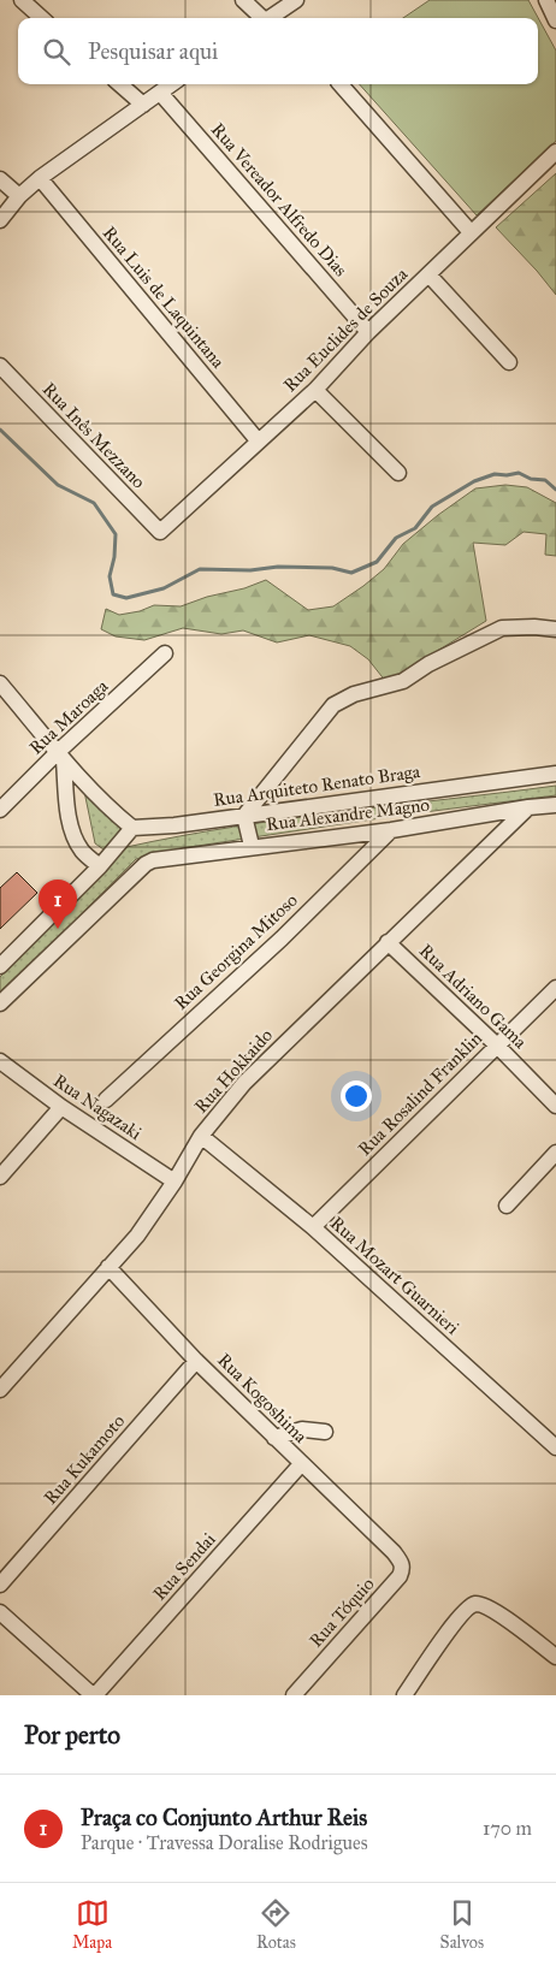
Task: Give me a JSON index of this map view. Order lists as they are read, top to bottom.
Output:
{
  "streets": {
    "street": [
      "Rua Vereador Alfredo Dias",
      "Rua Luis de Laquintana",
      "Rua Euclides de Souza",
      "Rua Inês Mezzano",
      "Rua Maroaga",
      "Rua Arquiteto Renato Braga",
      "Rua Alexandre Magno",
      "Rua Georgina Mitoso",
      "Rua Adriano Gama",
      "Rua Hokkaido",
      "Rua Rosalind Franklin",
      "Rua Nagazaki",
      "Rua Mozart Guarnieri",
      "Rua Kogoshima",
      "Rua Kukamoto",
      "Rua Sendai",
      "Rua Tóquio"
    ]
  },
  "crossings": [
    ["Rua Vereador Alfredo Dias", "Rua Euclides de Souza"],
    ["Rua Luis de Laquintana", "Rua Euclides de Souza"],
    ["Rua Euclides de Souza", "Rua Inês Mezzano"],
    ["Rua Alexandre Magno", "Rua Georgina Mitoso"],
    ["Rua Alexandre Magno", "Rua Hokkaido"],
    ["Rua Adriano Gama", "Rua Hokkaido"],
    ["Rua Adriano Gama", "Rua Rosalind Franklin"],
    ["Rua Hokkaido", "Rua Nagazaki"],
    ["Rua Hokkaido", "Rua Mozart Guarnieri"],
    ["Rua Hokkaido", "Rua Kogoshima"],
    ["Rua Rosalind Franklin", "Rua Mozart Guarnieri"],
    ["Rua Kogoshima", "Rua Kukamoto"],
    ["Rua Kogoshima", "Rua Sendai"],
    ["Rua Kogoshima", "Rua Tóquio"]
  ],
  "page": {
    "search": "Pesquisar aqui",
    "pins": "1",
    "heading": "Por perto",
    "list": [
      {
        "mark": "1",
        "name": "Praça co Conjunto Arthur Reis",
        "note": "Parque · Travessa Doralise Rodrigues",
        "value": "170 m"
      }
    ],
    "nav": ["Mapa", "Rotas", "Salvos"]
  }
}
